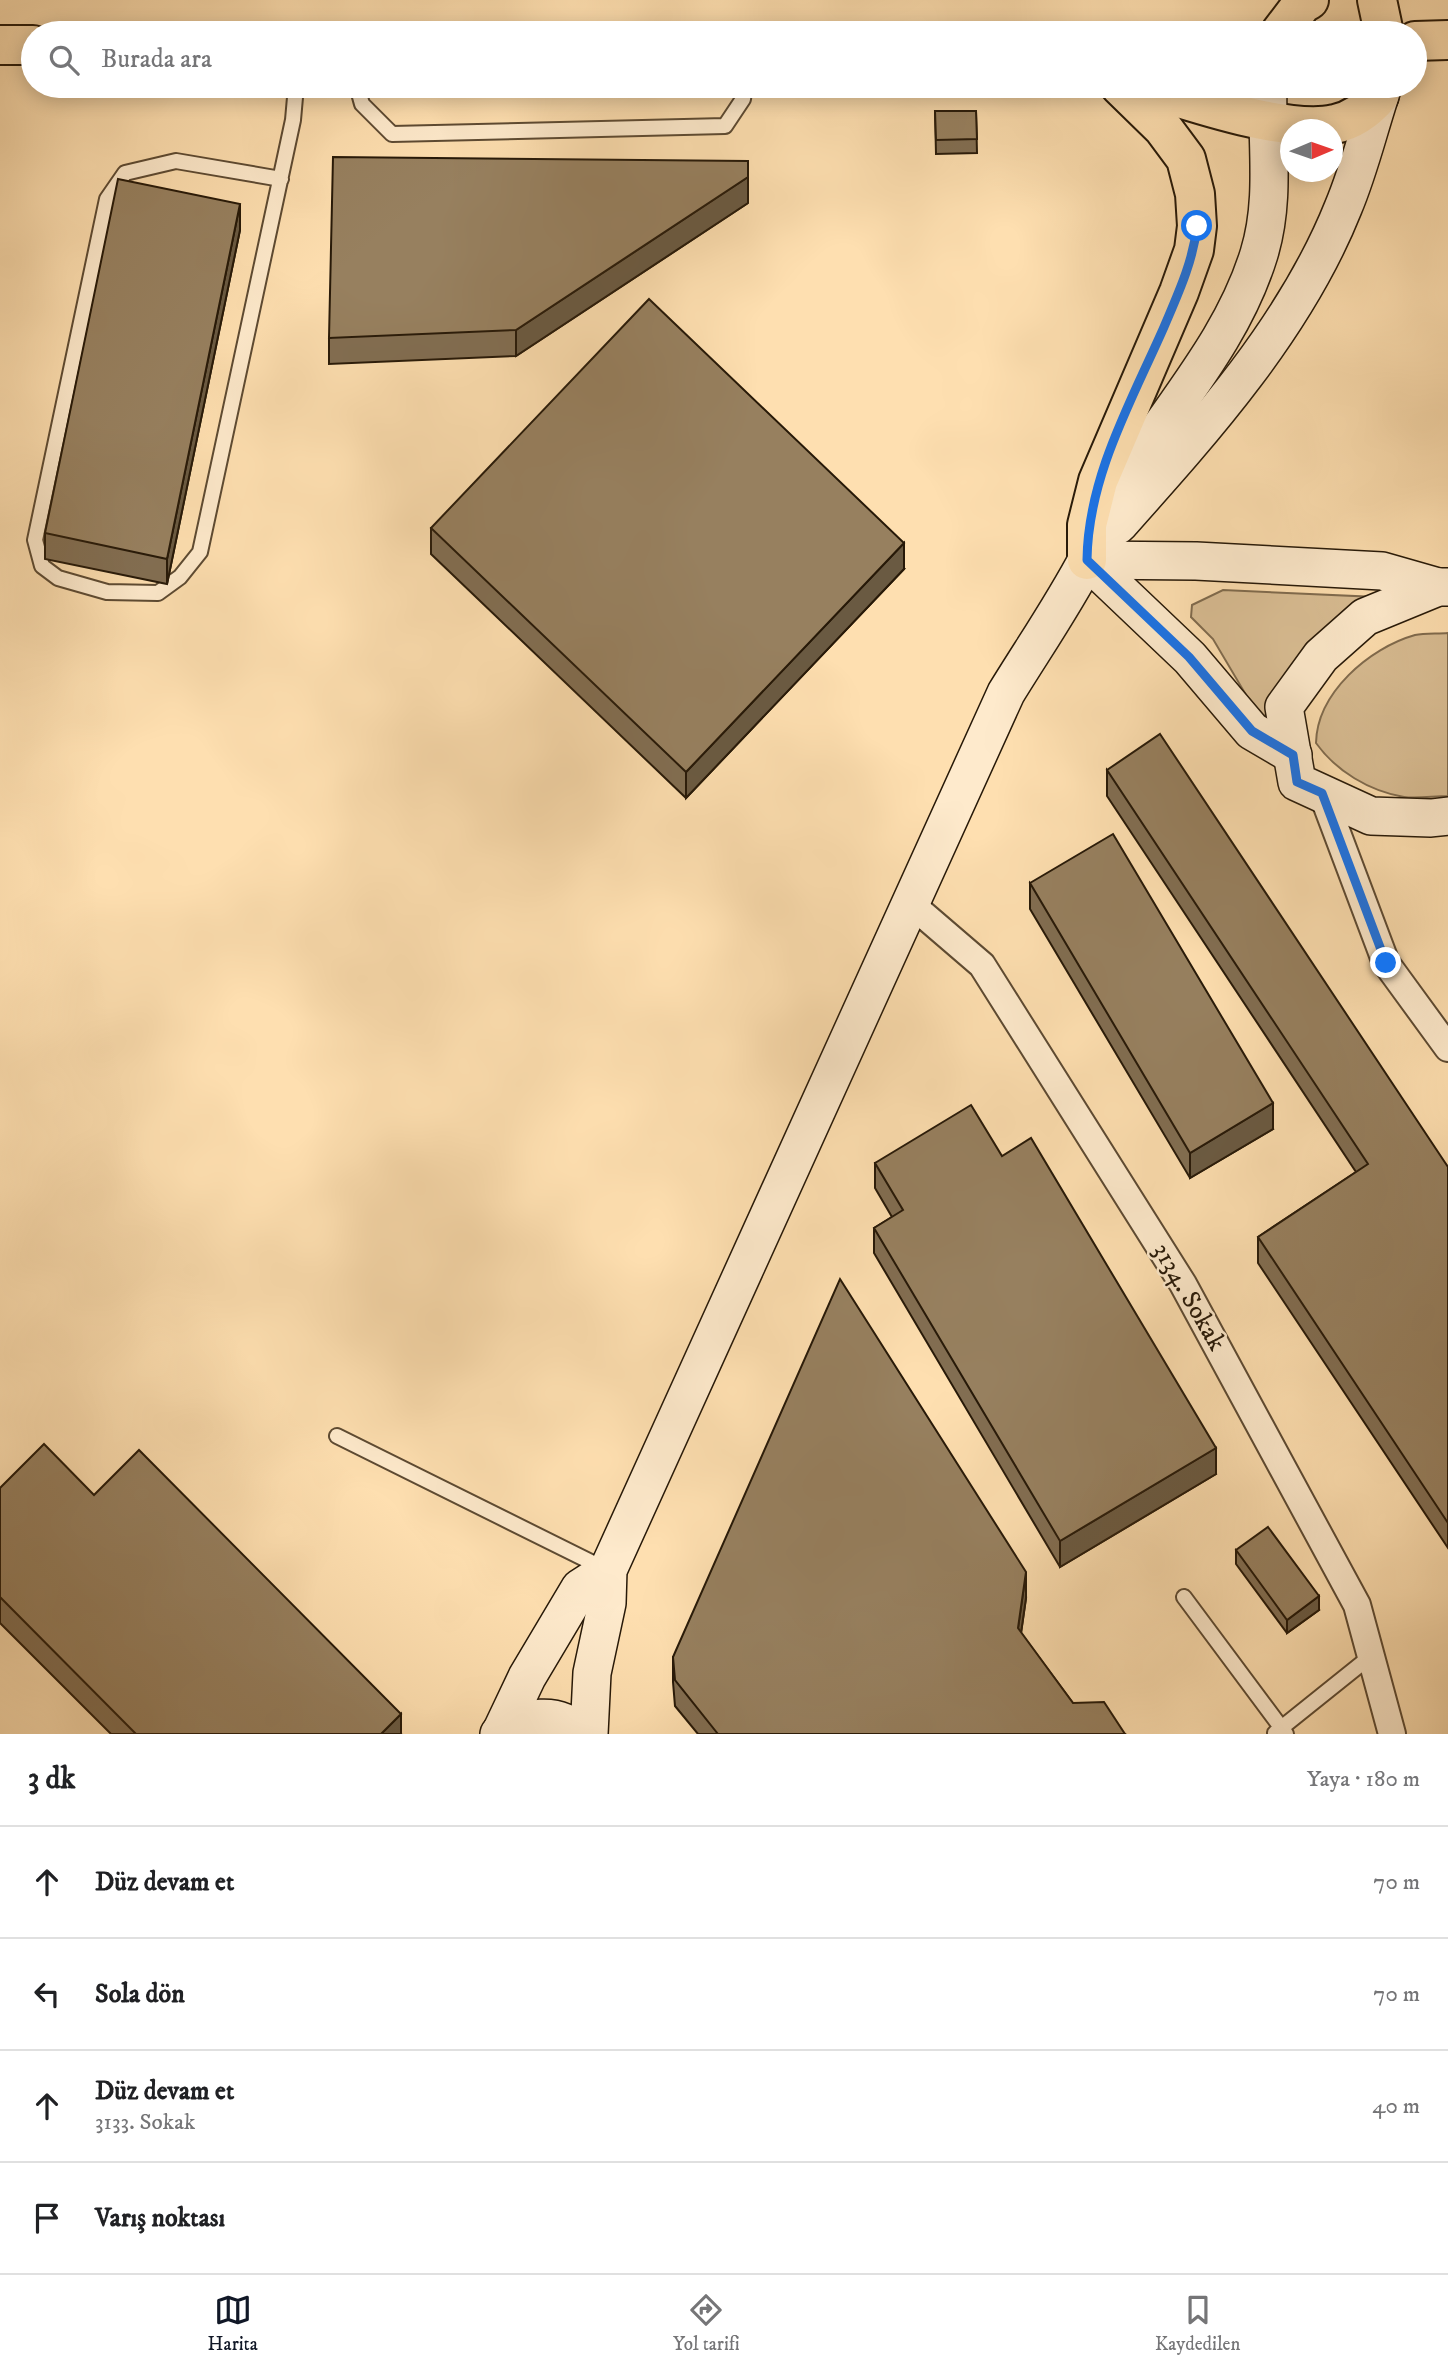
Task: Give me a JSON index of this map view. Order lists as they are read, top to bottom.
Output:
{
  "streets": {
    "street": ["3134. Sokak"]
  },
  "north": "right",
  "page": {
    "search": "Burada ara",
    "heading": ["3 dk", "Yaya · 180 m"],
    "list": [
      ["Düz devam et", "70 m"],
      ["Sola dön", "70 m"],
      ["Düz devam et", "3133. Sokak", "40 m"],
      "Varış noktası"
    ],
    "nav": ["Harita", "Yol tarifi", "Kaydedilen"]
  }
}
